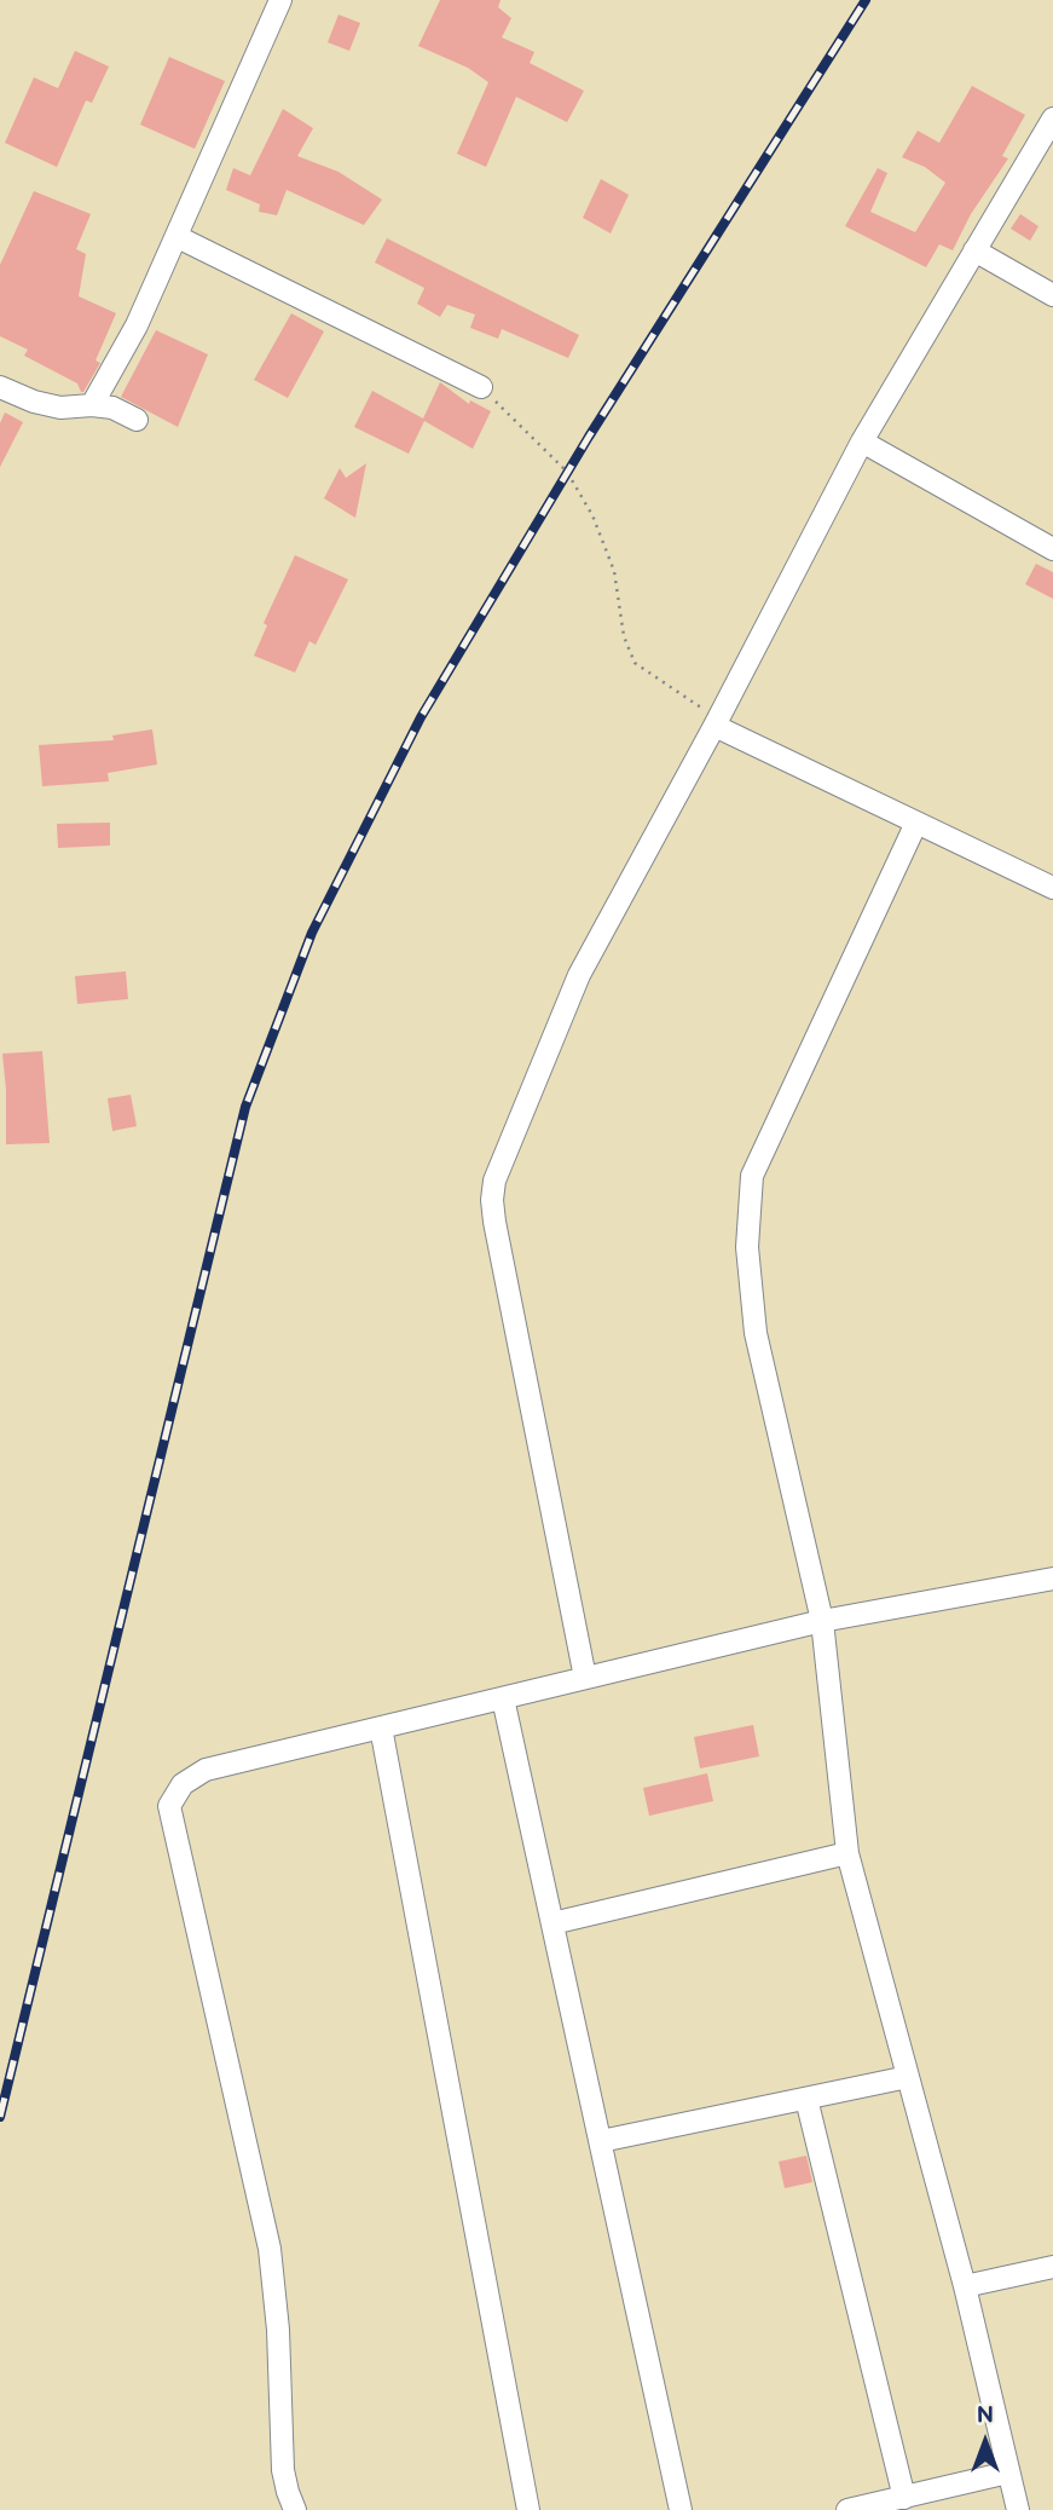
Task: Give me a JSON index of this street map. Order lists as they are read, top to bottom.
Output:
{
  "north": "top"
}
